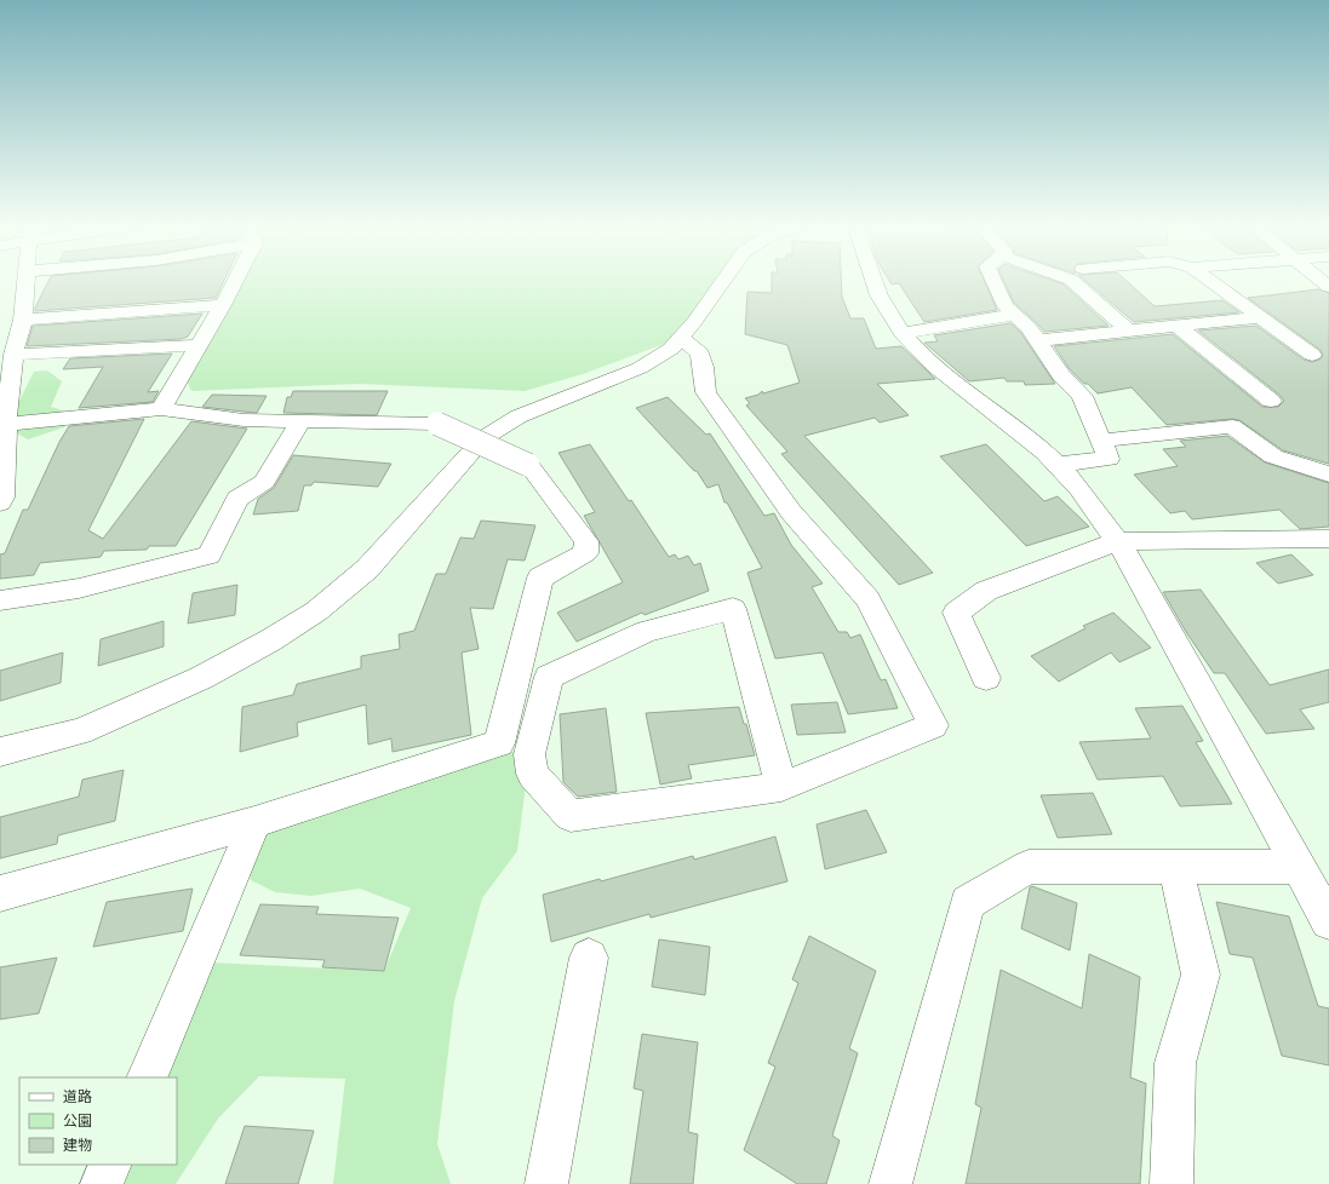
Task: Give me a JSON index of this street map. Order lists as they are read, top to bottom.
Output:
{
  "legend": ["道路", "公園", "建物"]
}
